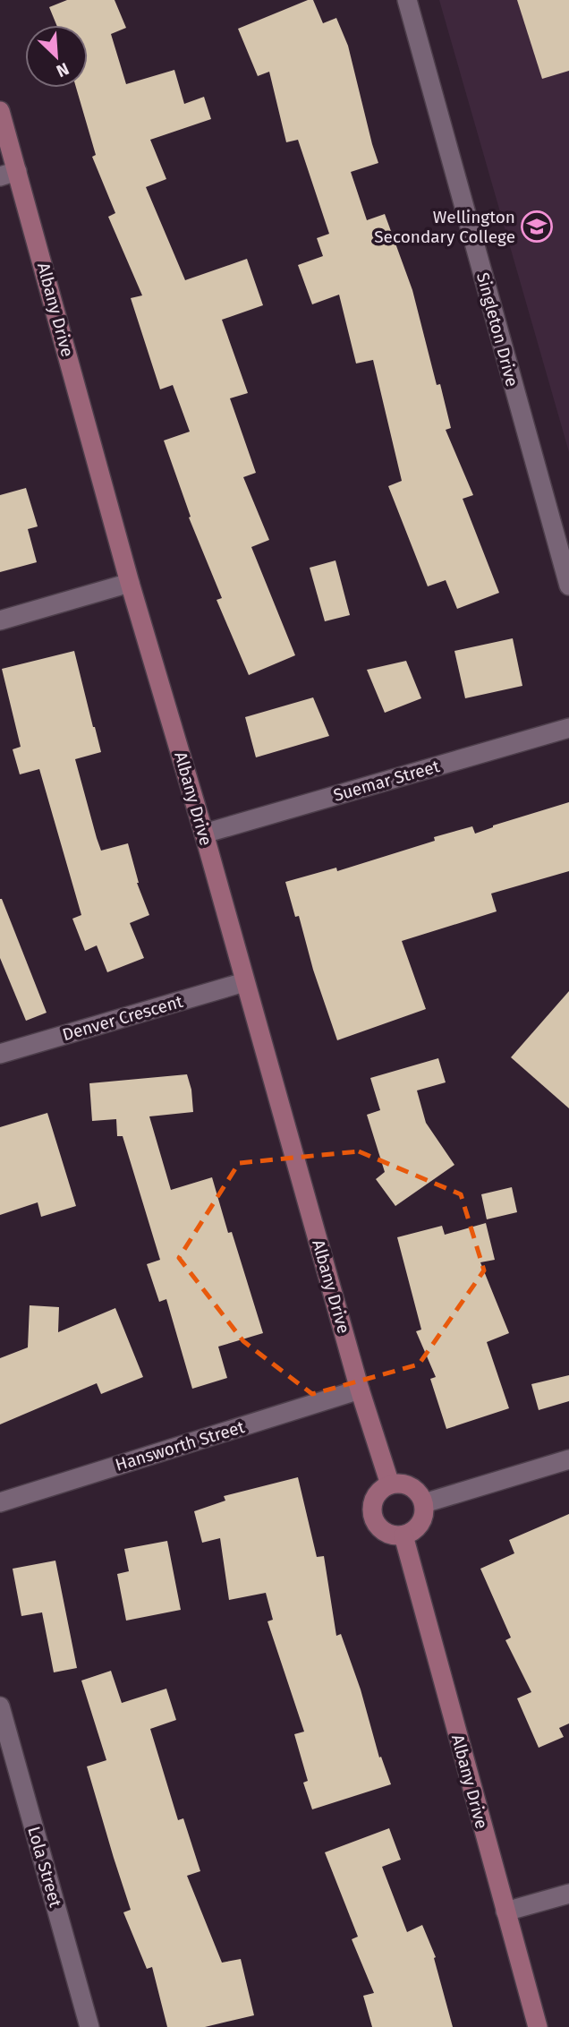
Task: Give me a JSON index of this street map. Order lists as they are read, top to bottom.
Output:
{
  "streets": {
    "street": [
      "Albany Drive",
      "Singleton Drive",
      "Suemar Street",
      "Denver Crescent",
      "Hansworth Street",
      "Lola Street"
    ]
  },
  "crossings": [
    ["Albany Drive", "Suemar Street"],
    ["Albany Drive", "Denver Crescent"],
    ["Albany Drive", "Hansworth Street"]
  ],
  "places": {
    "school or university": ["Wellington Secondary College"]
  },
  "north": "bottom right"
}
